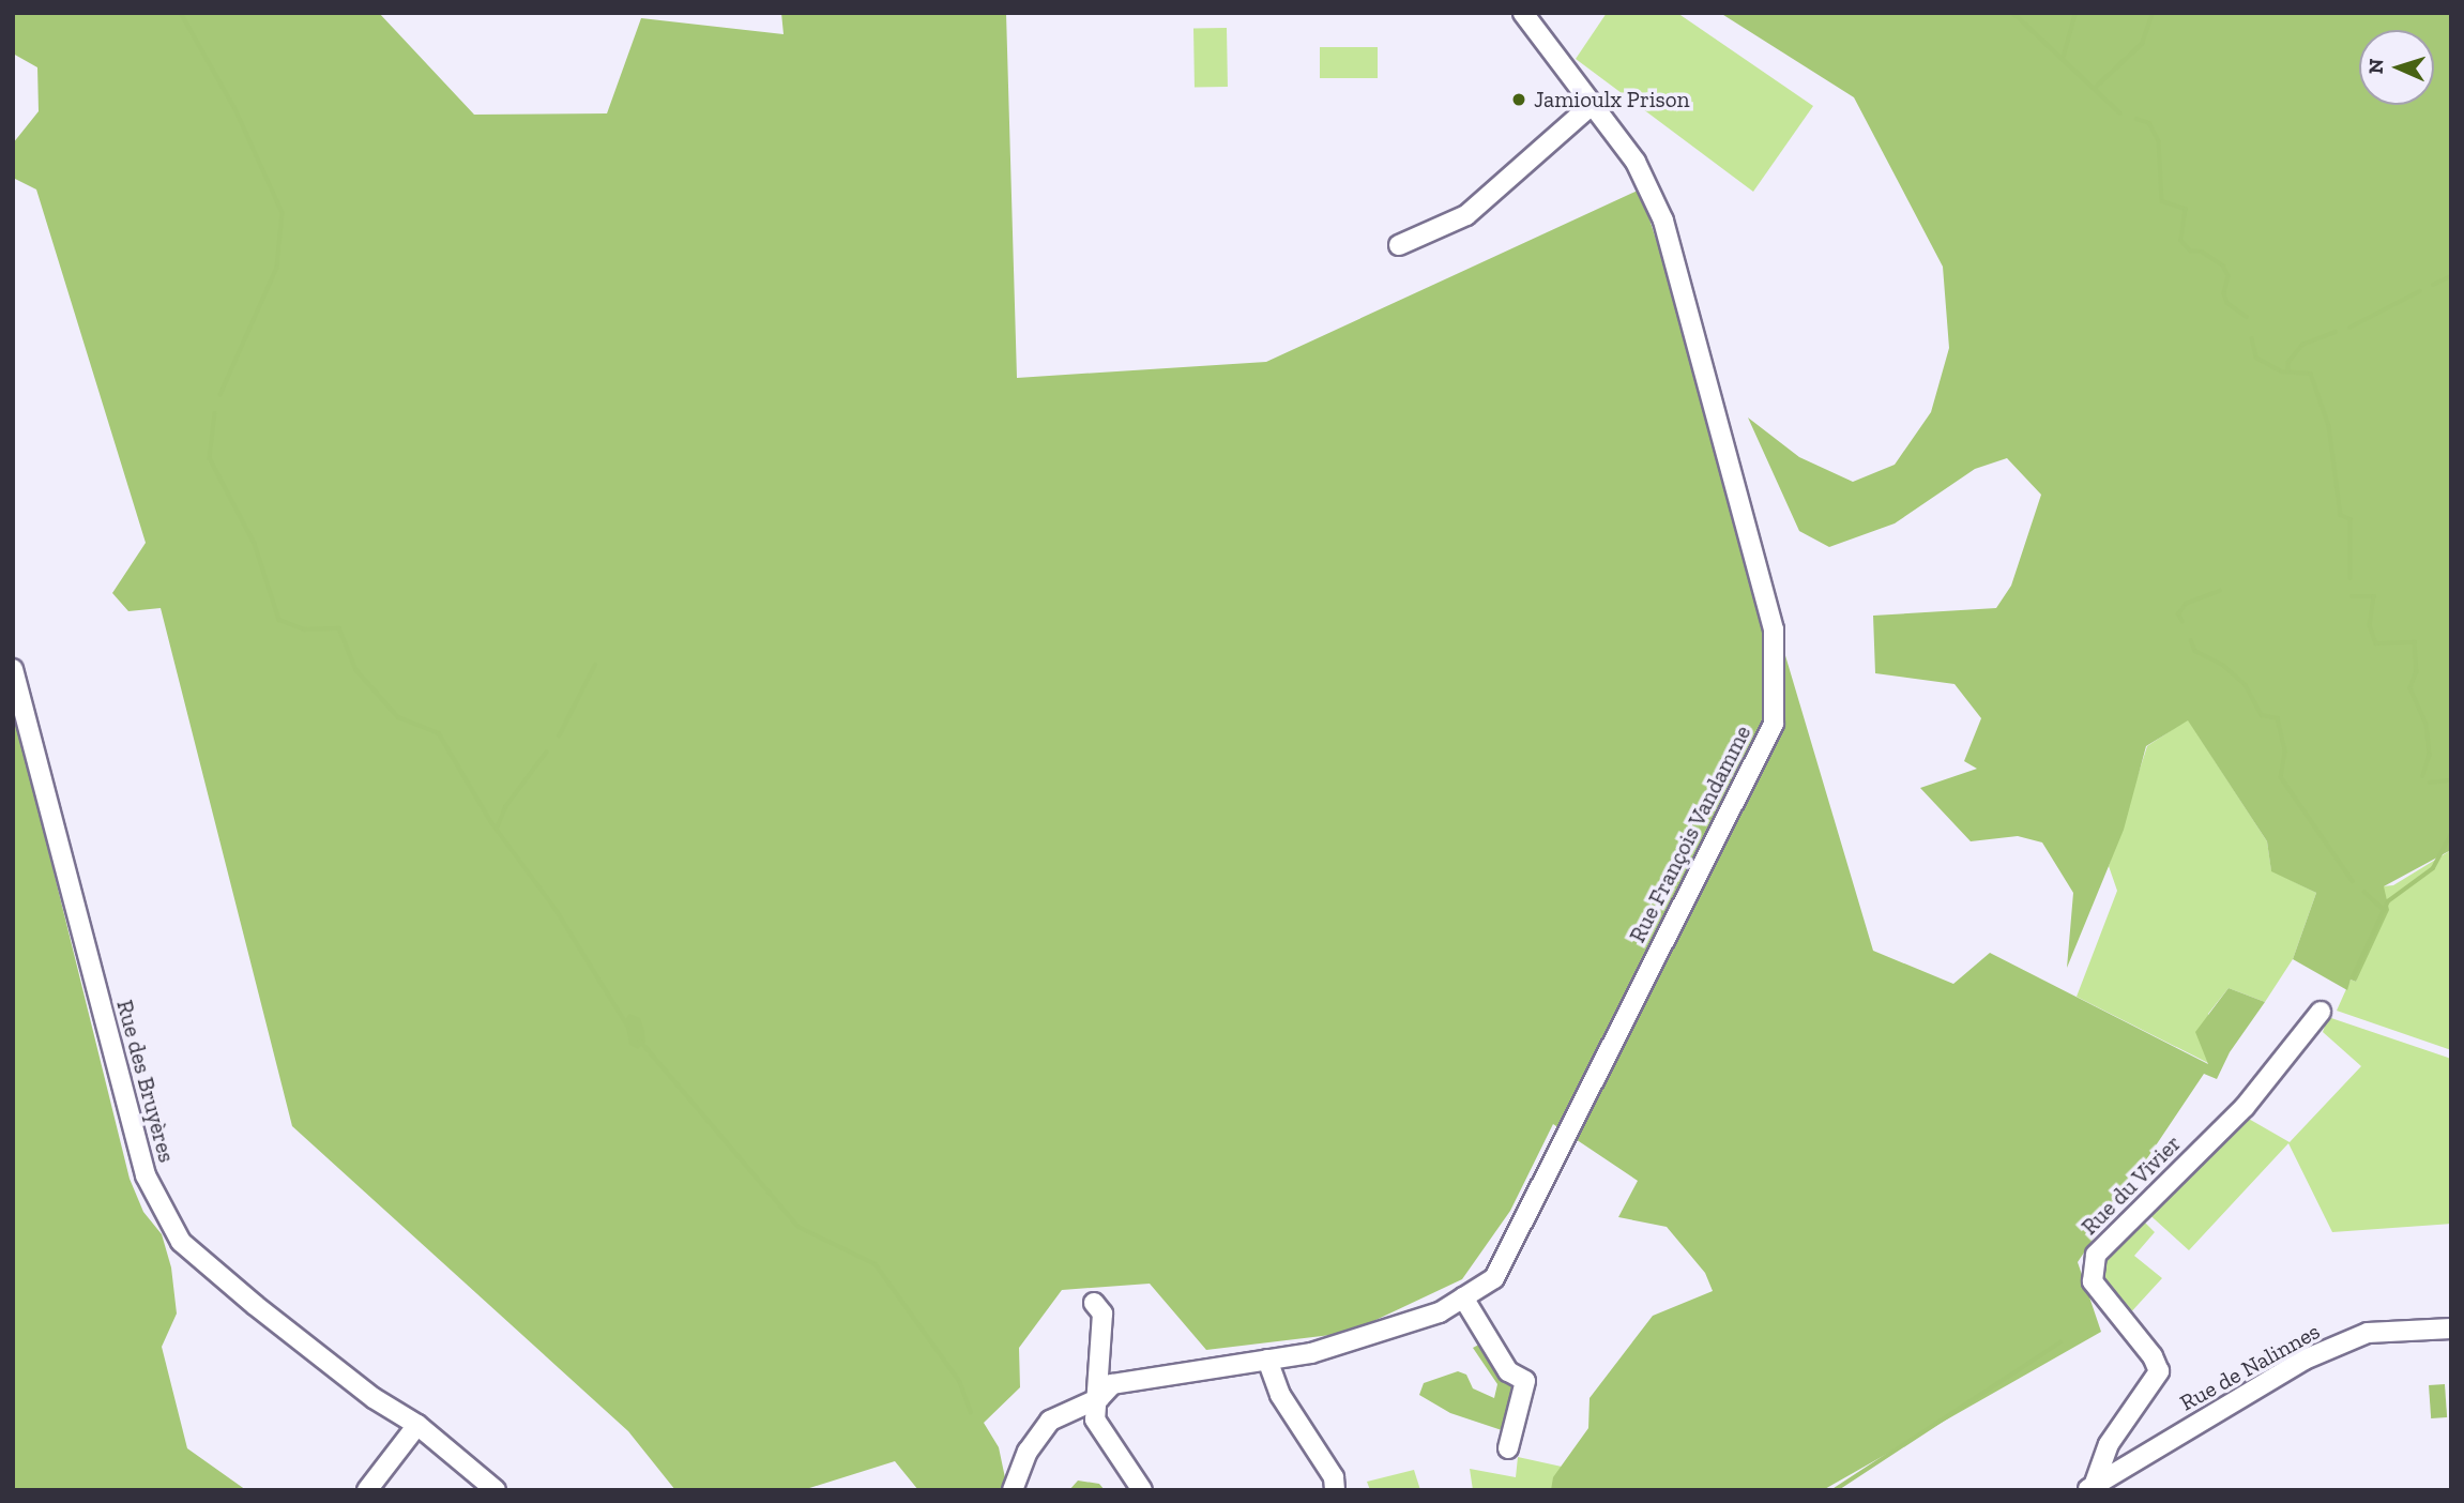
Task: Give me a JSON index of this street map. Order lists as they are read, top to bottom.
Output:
{
  "streets": {
    "street": [
      "Rue François Vandamme",
      "Rue des Bruyères",
      "Rue du Vivier",
      "Rue de Nalinnes"
    ]
  },
  "crossings": [
    ["Rue du Vivier", "Rue de Nalinnes"]
  ],
  "places": ["Jamioulx Prison"],
  "north": "left"
}
